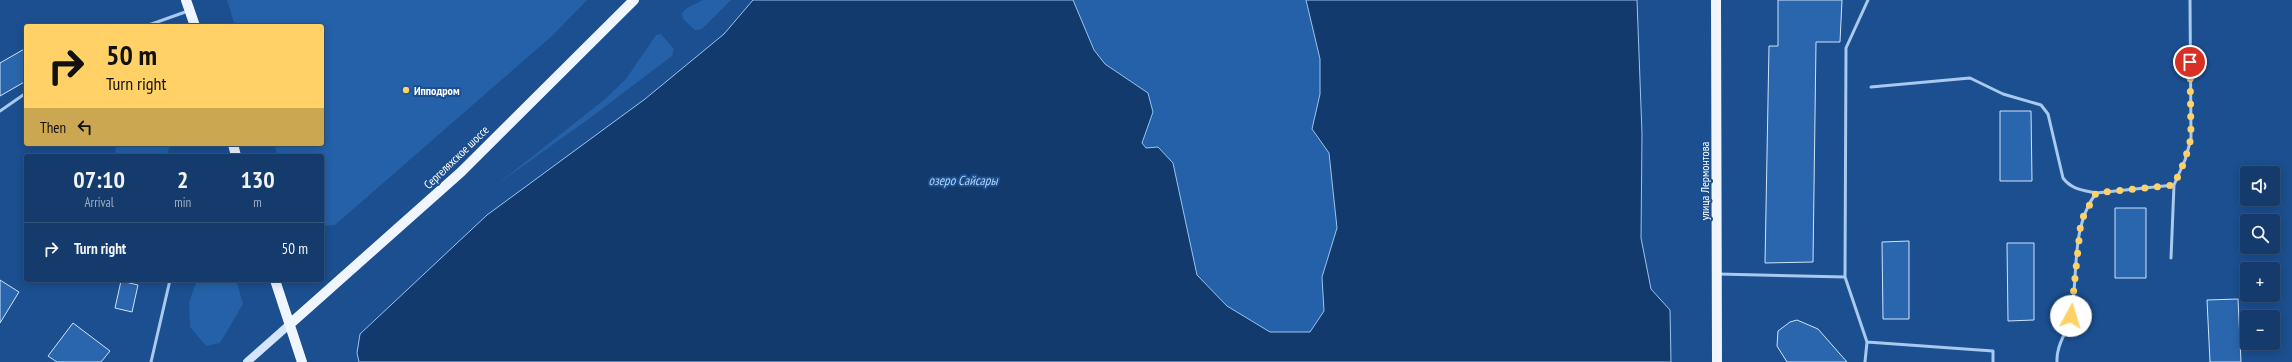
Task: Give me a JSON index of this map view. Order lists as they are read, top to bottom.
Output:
{
  "streets": {
    "main road": ["Сергеляхское шоссе", "улица Лермонтова"]
  },
  "water": ["озеро Сайсары"],
  "places": ["Ипподром"],
  "page": {
    "turn": ["50 m", "Turn right"],
    "then": "Then",
    "eta": [
      "07:10",
      "Arrival",
      "2",
      "min",
      "130",
      "m"
    ],
    "map_buttons": ["+", "−"],
    "list": [
      {
        "name": "Turn right",
        "value": "50 m"
      }
    ]
  }
}
